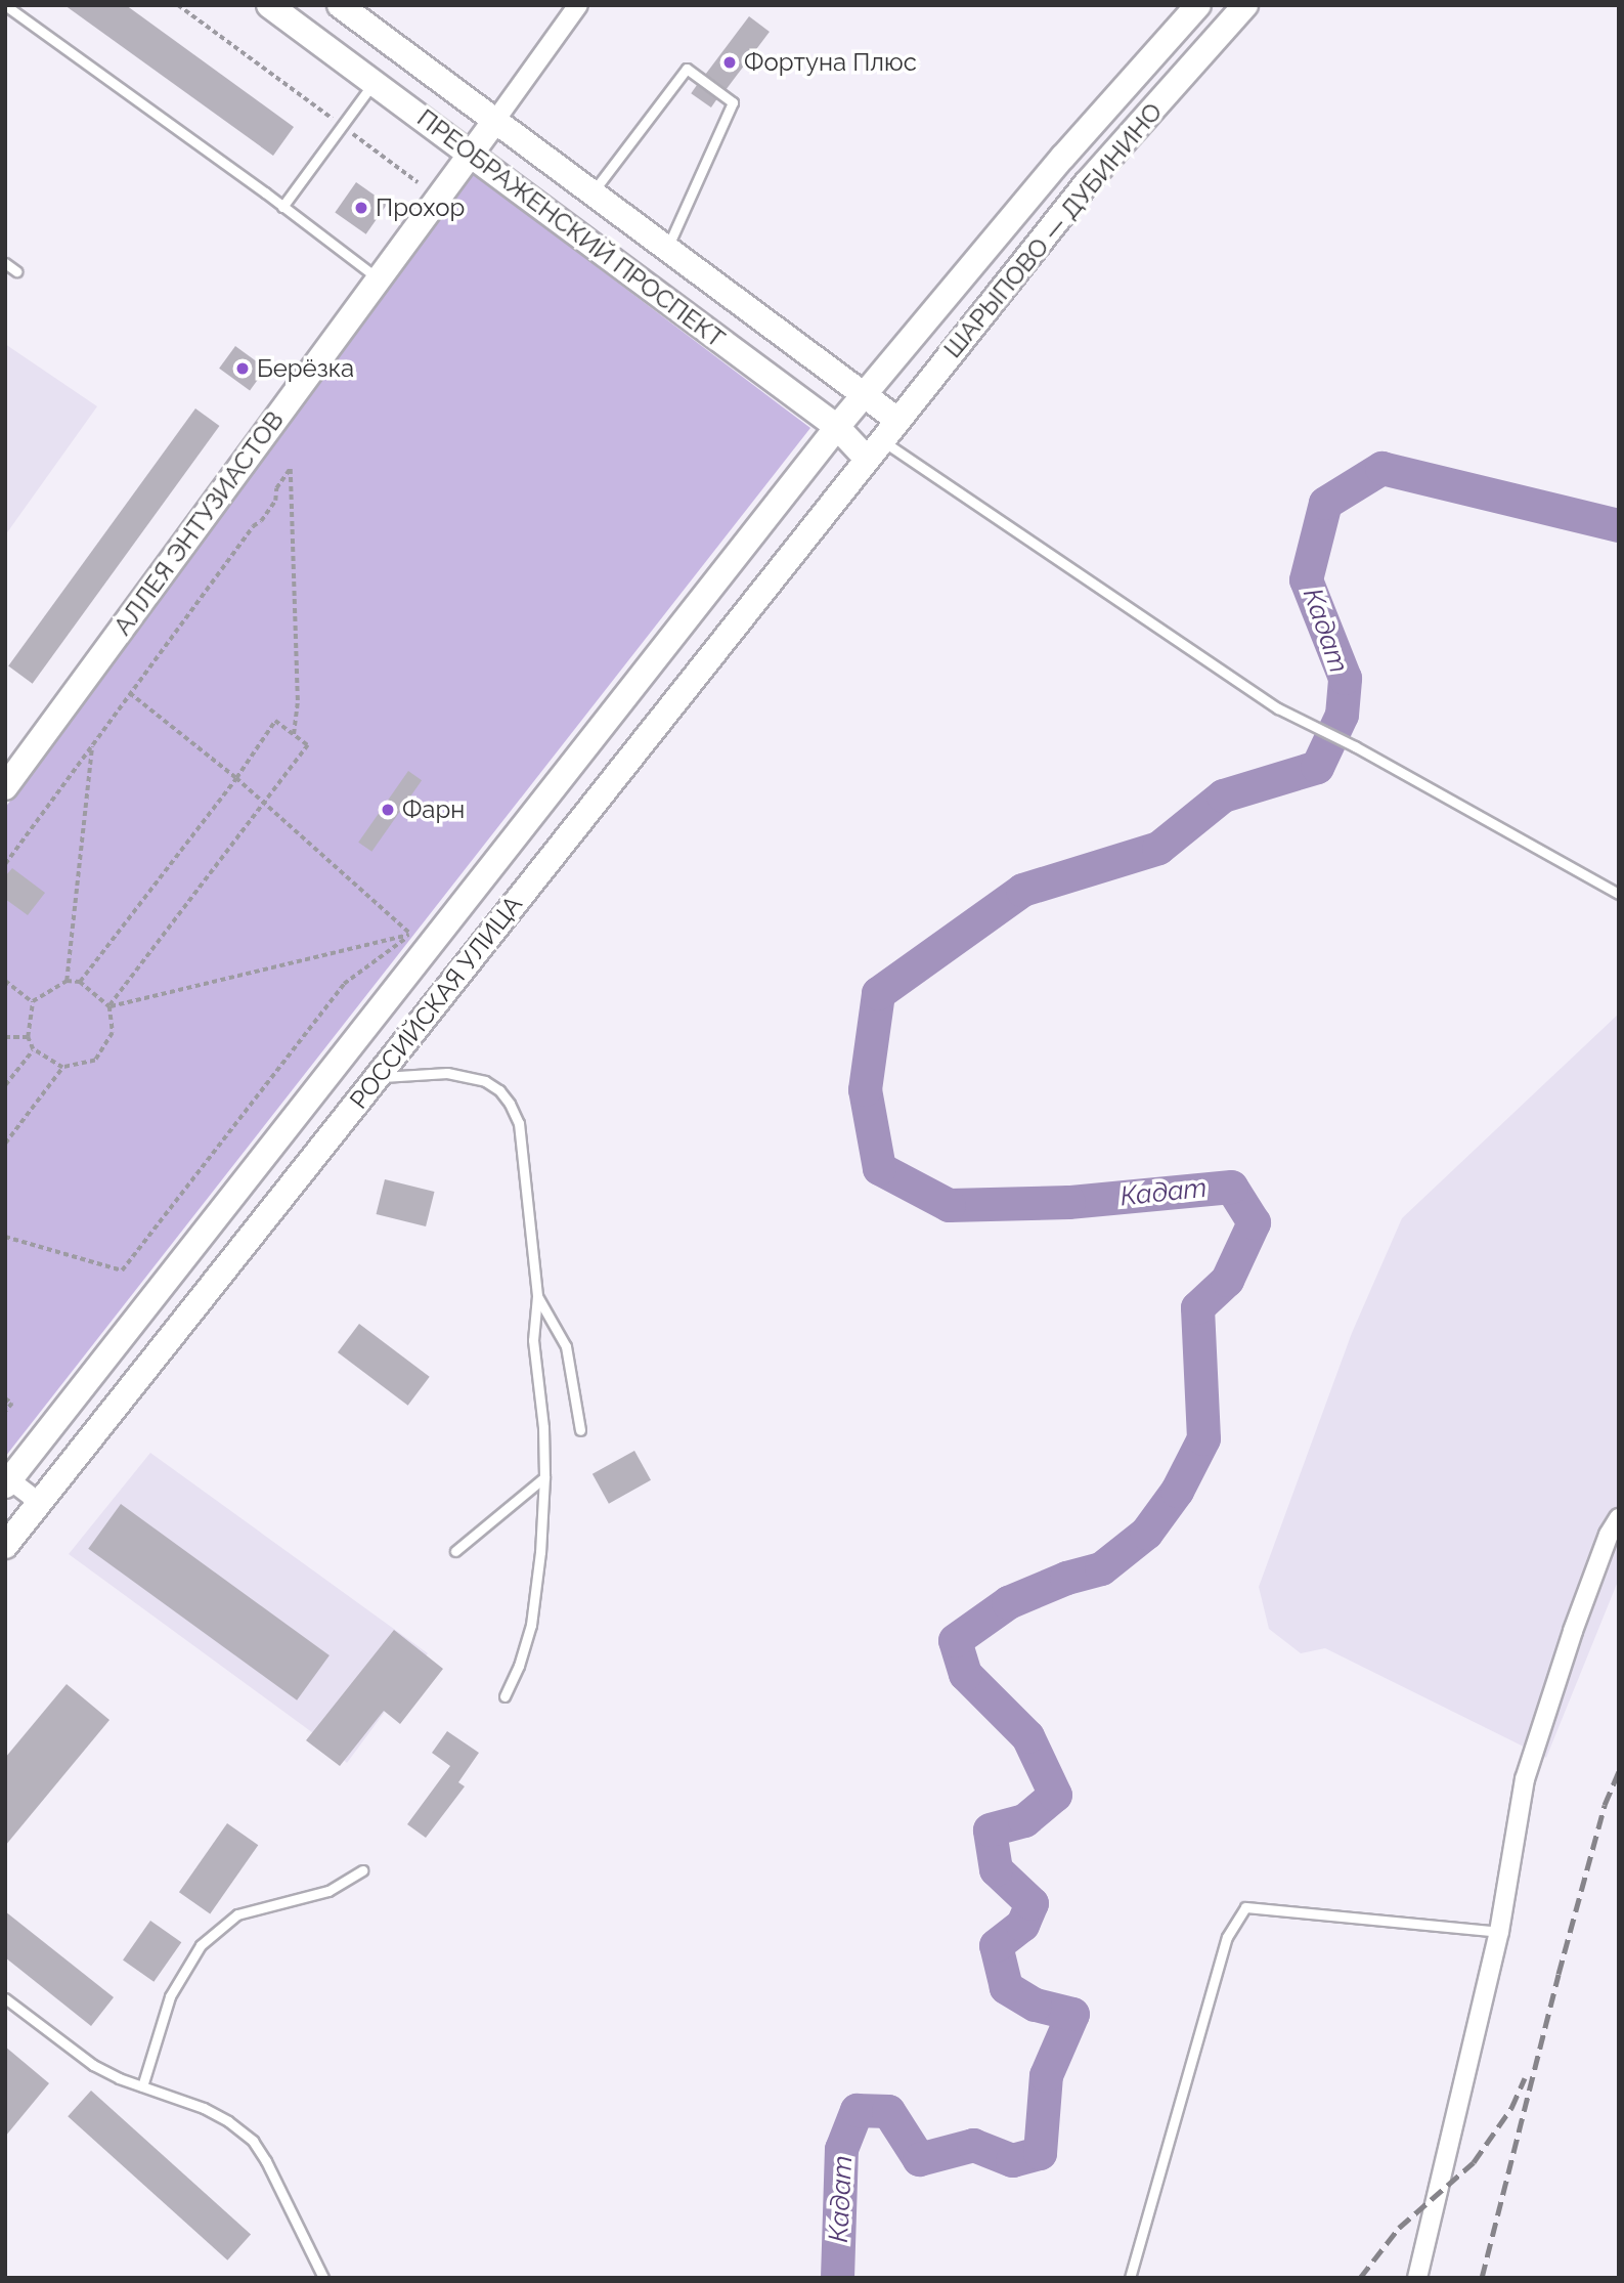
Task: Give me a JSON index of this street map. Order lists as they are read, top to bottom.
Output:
{
  "streets": {
    "main road": [
      "ПРЕОБРАЖЕНСКИЙ ПРОСПЕКТ",
      "ШАРЫПОВО — ДУБИНИНО",
      "АЛЛЕЯ ЭНТУЗИАСТОВ",
      "РОССИЙСКАЯ УЛИЦА"
    ]
  },
  "crossings": [
    ["ПРЕОБРАЖЕНСКИЙ ПРОСПЕКТ", "ШАРЫПОВО — ДУБИНИНО"],
    ["ПРЕОБРАЖЕНСКИЙ ПРОСПЕКТ", "АЛЛЕЯ ЭНТУЗИАСТОВ"],
    ["ПРЕОБРАЖЕНСКИЙ ПРОСПЕКТ", "РОССИЙСКАЯ УЛИЦА"],
    ["ШАРЫПОВО — ДУБИНИНО", "РОССИЙСКАЯ УЛИЦА"]
  ],
  "water": ["Кадат"],
  "places": [
    "Фортуна Плюс",
    "Прохор",
    "Берёзка",
    "Фарн"
  ]
}
